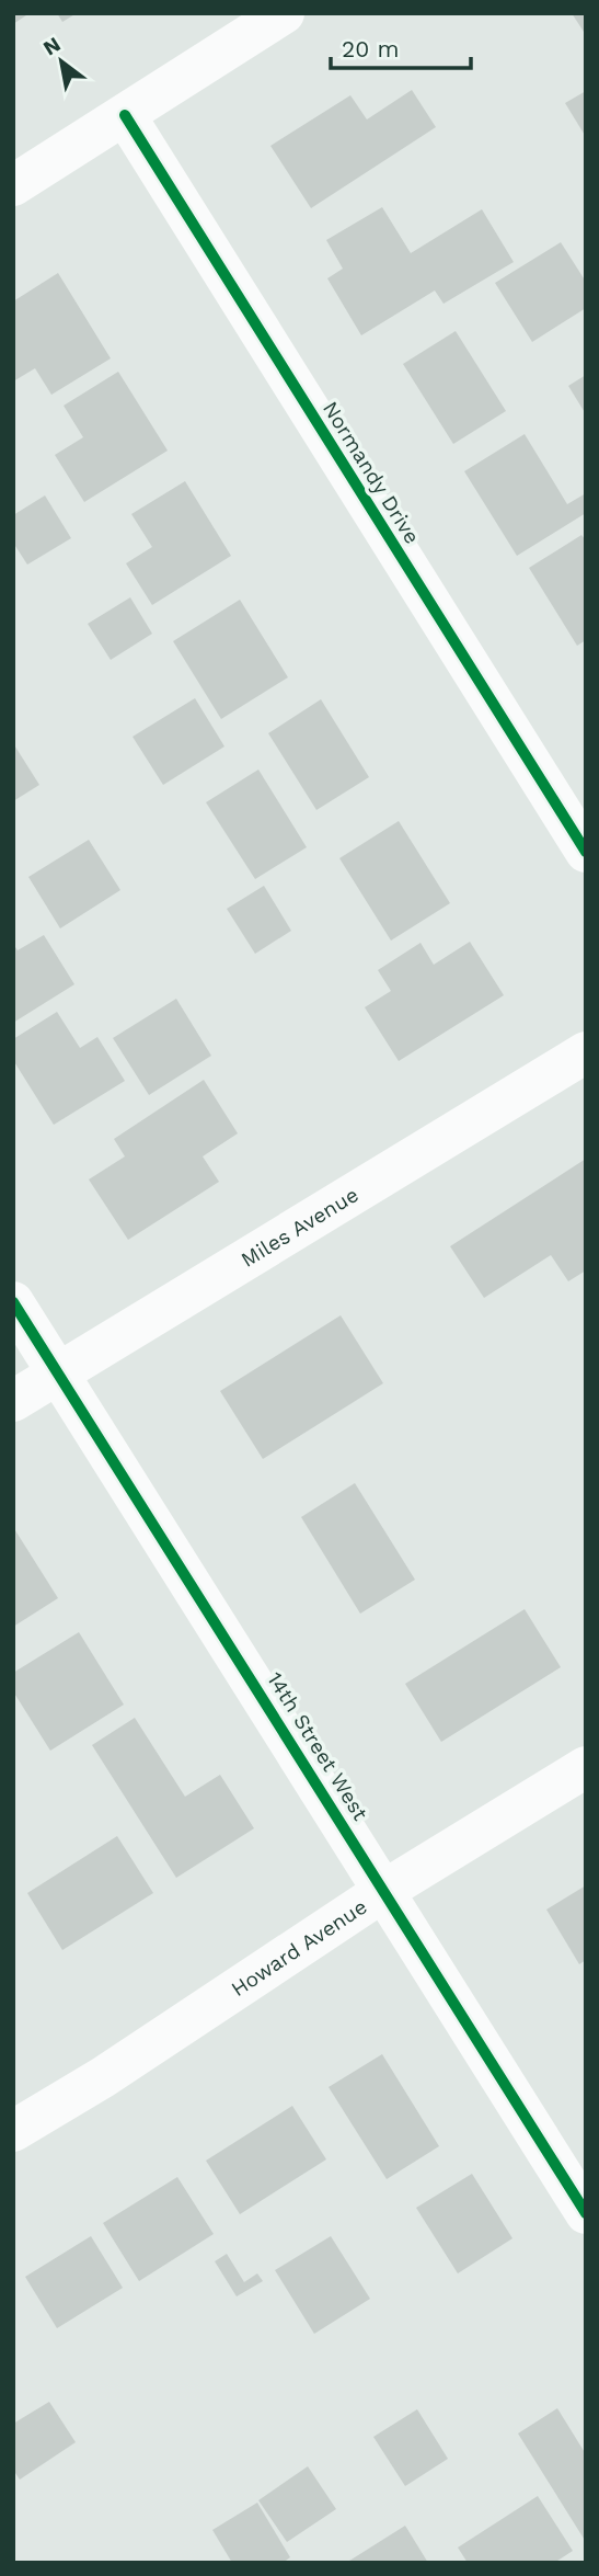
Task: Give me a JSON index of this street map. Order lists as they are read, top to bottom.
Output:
{
  "streets": {
    "street": [
      "Normandy Drive",
      "Miles Avenue",
      "14th Street West",
      "Howard Avenue"
    ]
  },
  "crossings": [
    ["Miles Avenue", "14th Street West"],
    ["14th Street West", "Howard Avenue"]
  ],
  "scale_bar": "20 m",
  "north": "top left"
}
